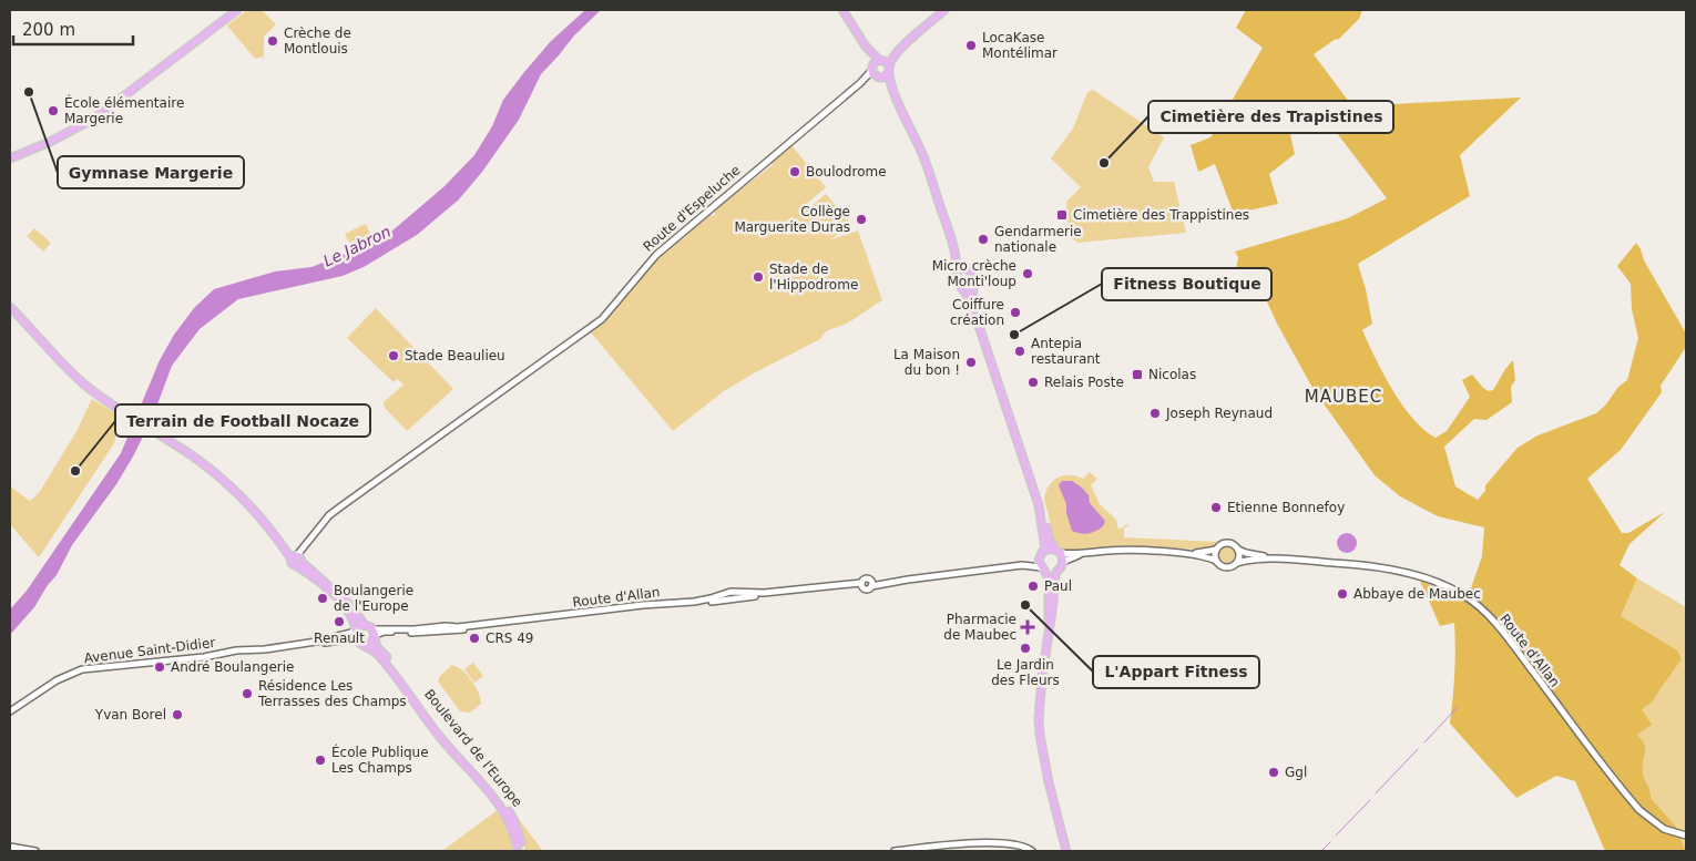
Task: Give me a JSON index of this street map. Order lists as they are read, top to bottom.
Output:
{
  "streets": {
    "main road": ["Route d'Espeluche", "Boulevard de l'Europe"],
    "street": ["Route d'Allan", "Avenue Saint-Didier"]
  },
  "crossings": [
    ["Route d'Allan", "Boulevard de l'Europe"]
  ],
  "districts": ["MAUBEC"],
  "water": ["Le Jabron"],
  "places": {
    "other": [
      "Crèche de Montlouis",
      "LocaKase Montélimar",
      "Gymnase Margerie",
      "École élémentaire Margerie",
      "Cimetière des Trapistines",
      "Boulodrome",
      "Collège Marguerite Duras",
      "Gendarmerie nationale",
      "Micro crèche Monti'loup",
      "Stade de l'Hippodrome",
      "Coiffure création",
      "Fitness Boutique",
      "Antepia restaurant",
      "Stade Beaulieu",
      "La Maison du bon !",
      "Relais Poste",
      "Joseph Reynaud",
      "Terrain de Football Nocaze",
      "Etienne Bonnefoy",
      "Paul",
      "Abbaye de Maubec",
      "Boulangerie de l'Europe",
      "L'Appart Fitness",
      "Renault",
      "CRS 49",
      "Le Jardin des Fleurs",
      "André Boulangerie",
      "Résidence Les Terrasses des Champs",
      "Yvan Borel",
      "École Publique Les Champs",
      "Ggl"
    ],
    "transit": ["Cimetière des Trappistines", "Nicolas"],
    "health": ["Pharmacie de Maubec"]
  },
  "scale_bar": "200 m"
}
